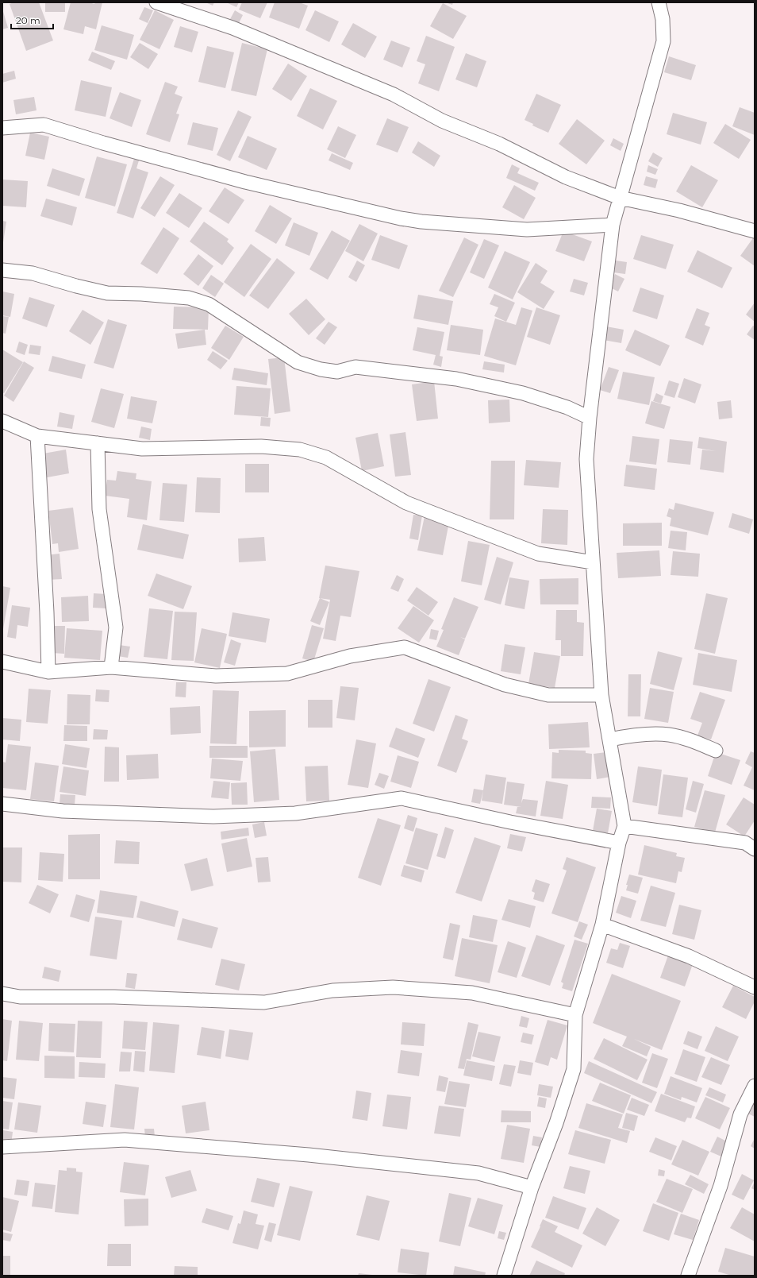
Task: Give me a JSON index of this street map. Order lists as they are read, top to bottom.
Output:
{
  "scale_bar": "20 m"
}
